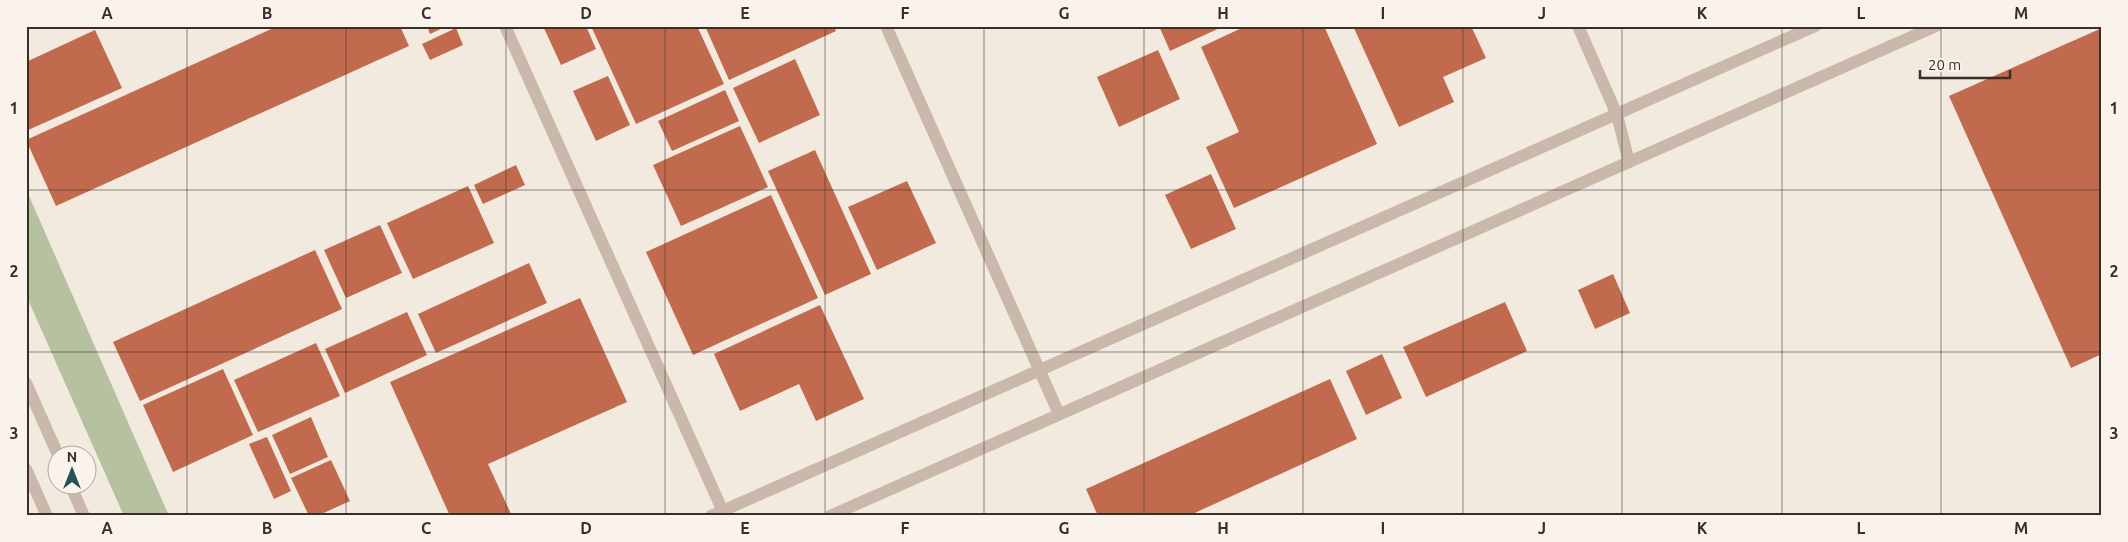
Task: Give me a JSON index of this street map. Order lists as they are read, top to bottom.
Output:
{
  "scale_bar": "20 m",
  "north": "top",
  "grid": {
    "columns": [
      "A",
      "B",
      "C",
      "D",
      "E",
      "F",
      "G",
      "H",
      "I",
      "J",
      "K",
      "L",
      "M"
    ],
    "rows": ["1", "2", "3"]
  }
}
